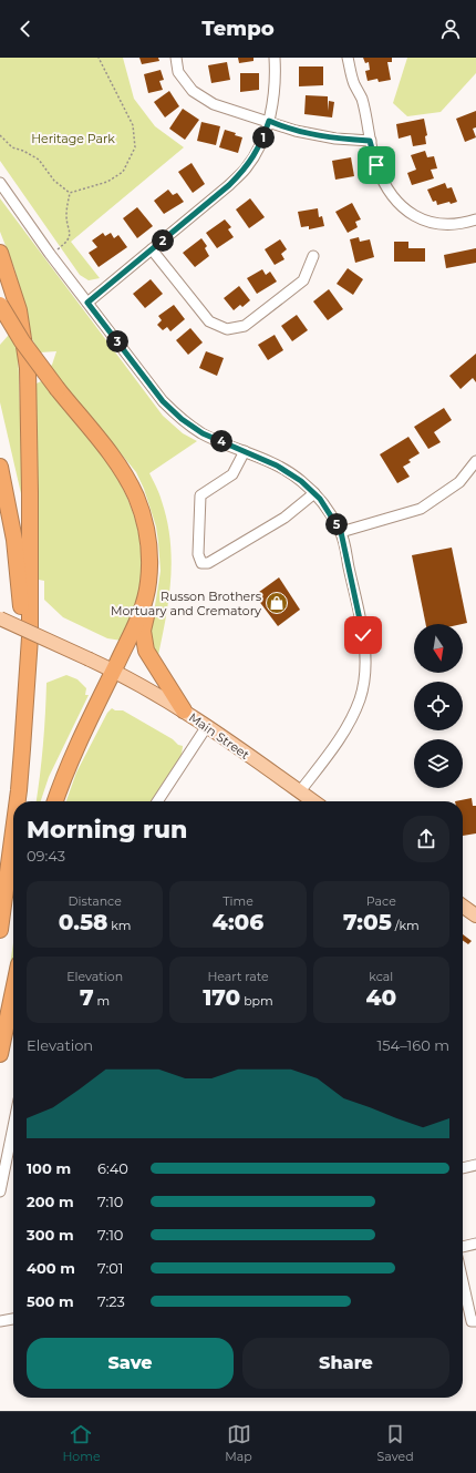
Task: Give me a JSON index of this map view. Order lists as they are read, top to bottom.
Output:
{
  "streets": {
    "main road": ["Main Street"]
  },
  "parks": ["Heritage Park"],
  "places": {
    "shop": ["Russon Brothers Mortuary and Crematory"]
  },
  "north": "bottom",
  "page": {
    "header": "Tempo",
    "pins": [
      "1",
      "2",
      "3",
      "4",
      "5"
    ],
    "heading": ["Morning run", "09:43"],
    "stats": [
      ["Distance", "0.58 km"],
      ["Time", "4:06"],
      ["Pace", "7:05 /km"],
      ["Elevation", "7 m"],
      ["Heart rate", "170 bpm"],
      ["kcal", "40"]
    ],
    "chart": ["Elevation", "154–160 m"],
    "list": [
      {
        "name": "100 m",
        "note": "6:40"
      },
      {
        "name": "200 m",
        "note": "7:10"
      },
      {
        "name": "300 m",
        "note": "7:10"
      },
      {
        "name": "400 m",
        "note": "7:01"
      },
      {
        "name": "500 m",
        "note": "7:23"
      }
    ],
    "buttons": ["Save", "Share"],
    "tabs": ["Home", "Map", "Saved"]
  }
}
